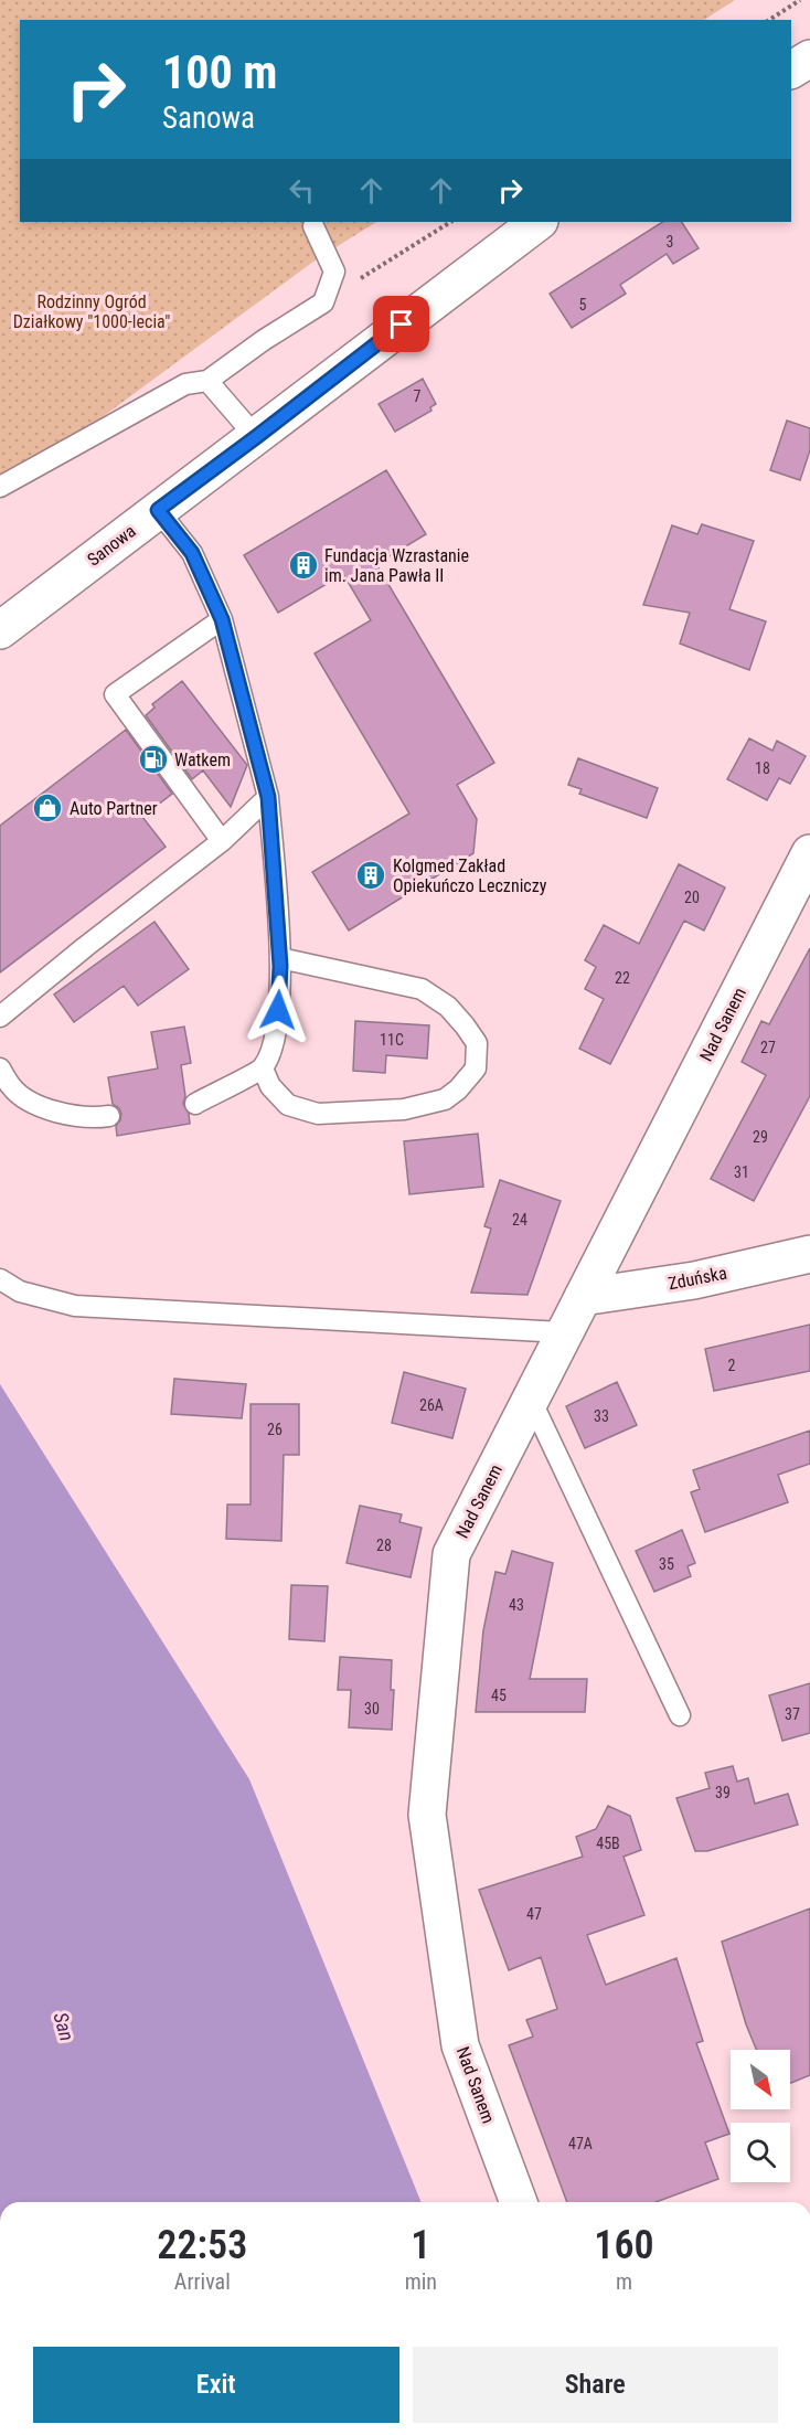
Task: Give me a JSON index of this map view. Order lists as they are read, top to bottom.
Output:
{
  "streets": {
    "street": ["Sanowa", "Nad Sanem", "Zduńska"]
  },
  "crossings": [
    ["Nad Sanem", "Zduńska"]
  ],
  "water": ["San"],
  "parks": ["Rodzinny Ogród Działkowy \"1000-lecia\""],
  "places": {
    "building": ["Fundacja Wzrastanie im. Jana Pawła II", "Kolgmed Zakład Opiekuńczo Leczniczy"],
    "fuel station": ["Watkem"],
    "shop": ["Auto Partner"]
  },
  "house_numbers": [
    "3",
    "5",
    "7",
    "18",
    "20",
    "22",
    "11C",
    "27",
    "29",
    "31",
    "24",
    "2",
    "26A",
    "33",
    "26",
    "28",
    "35",
    "43",
    "45",
    "30",
    "37",
    "39",
    "45B",
    "47",
    "47A"
  ],
  "north": "bottom right",
  "page": {
    "turn": ["100 m", "Sanowa"],
    "eta": [
      "22:53",
      "Arrival",
      "1",
      "min",
      "160",
      "m"
    ],
    "buttons": ["Exit", "Share"]
  }
}
